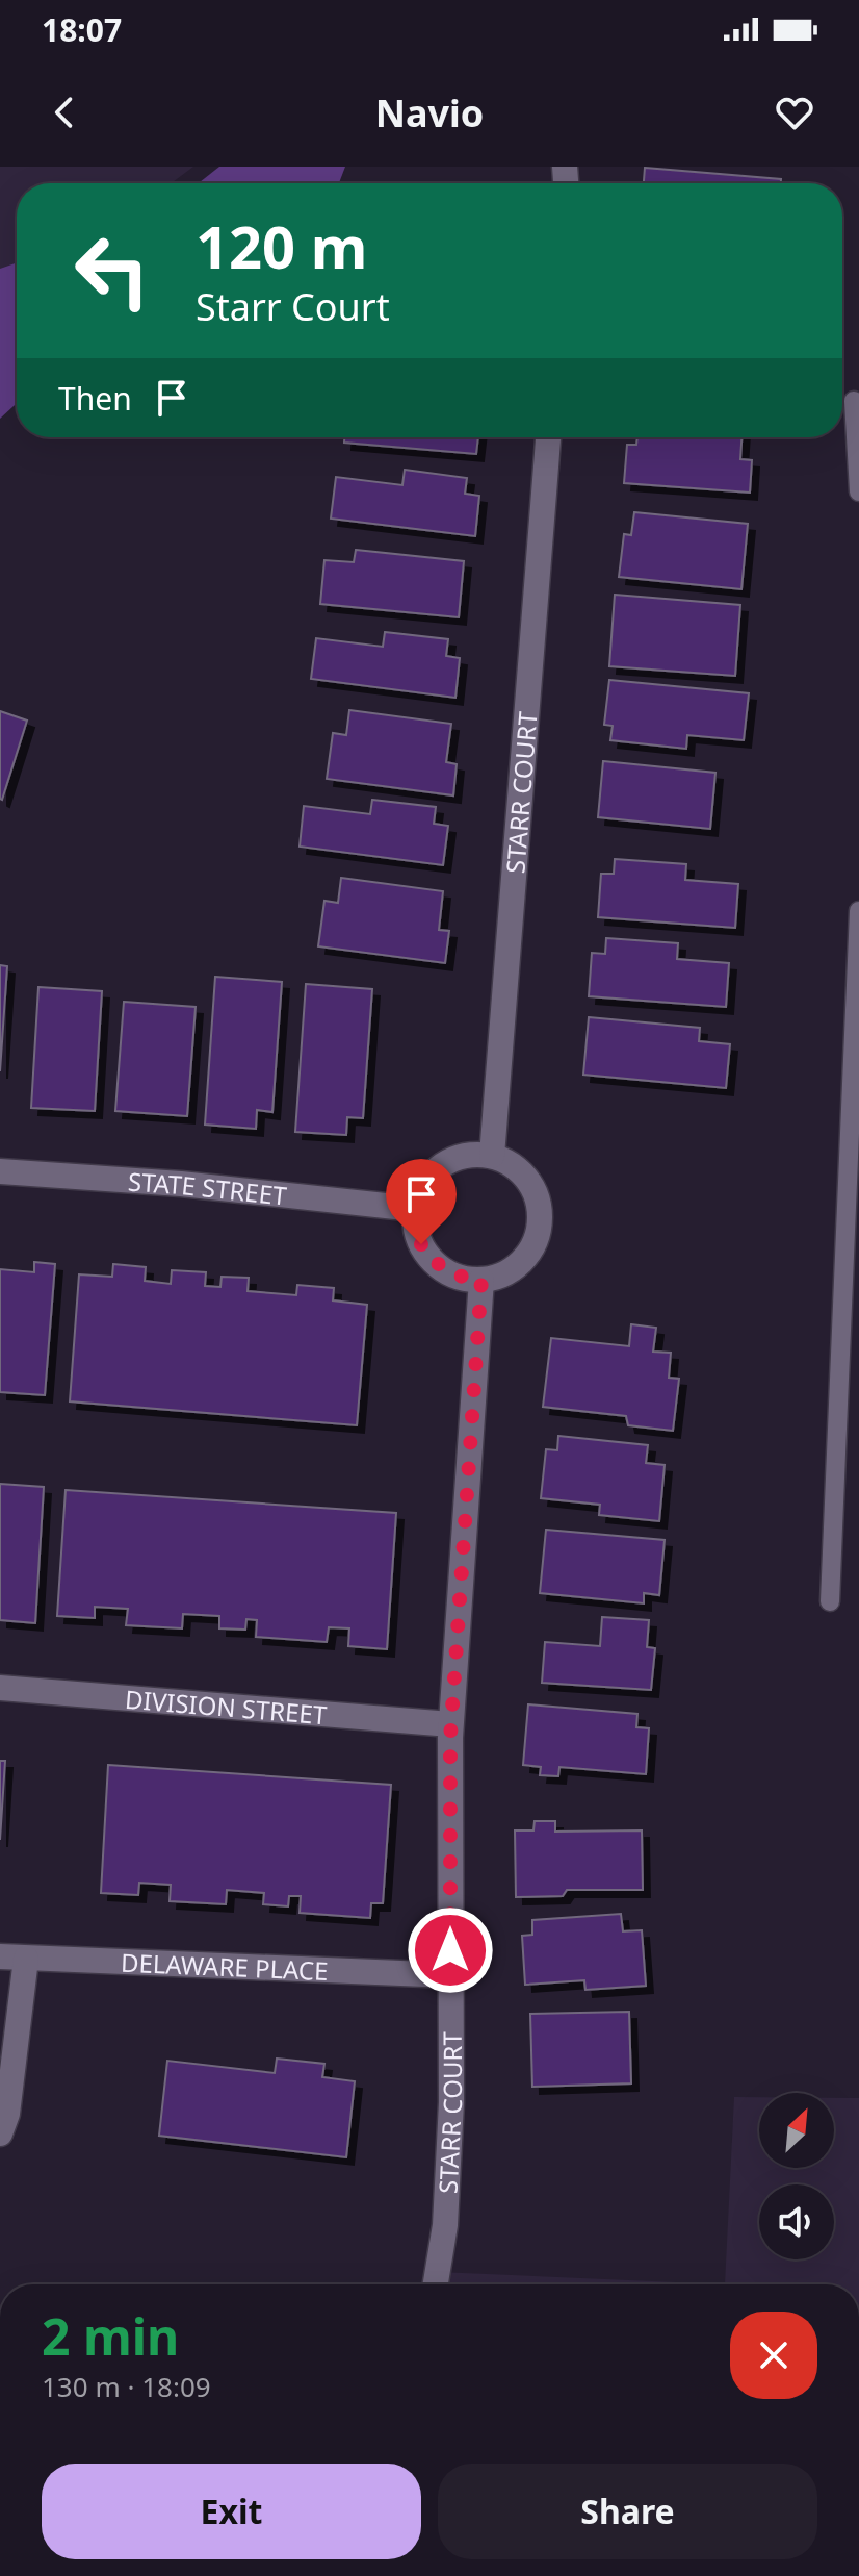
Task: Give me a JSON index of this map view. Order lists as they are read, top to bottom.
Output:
{
  "streets": {
    "street": [
      "STARR COURT",
      "STATE STREET",
      "DIVISION STREET",
      "DELAWARE PLACE"
    ]
  },
  "crossings": [
    ["STARR COURT", "STATE STREET"],
    ["STARR COURT", "DIVISION STREET"],
    ["STARR COURT", "DELAWARE PLACE"]
  ],
  "north": "top right",
  "page": {
    "status": "18:07",
    "header": "Navio",
    "turn": ["120 m", "Starr Court"],
    "then": "Then",
    "heading": ["2 min", "130 m · 18:09"],
    "buttons": ["Exit", "Share"]
  }
}
